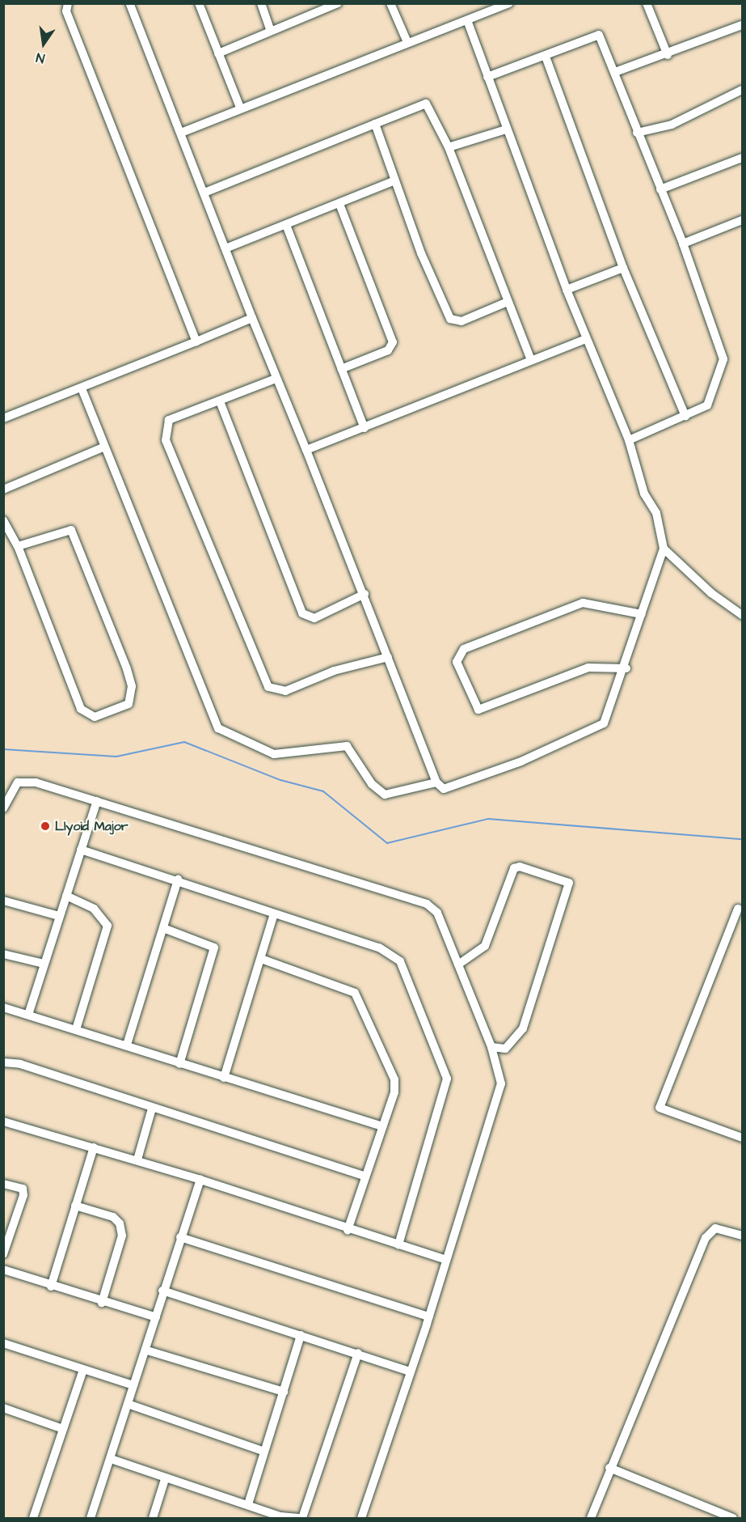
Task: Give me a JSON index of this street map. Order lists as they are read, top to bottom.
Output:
{
  "places": ["Llyoid Major"],
  "north": "bottom"
}
